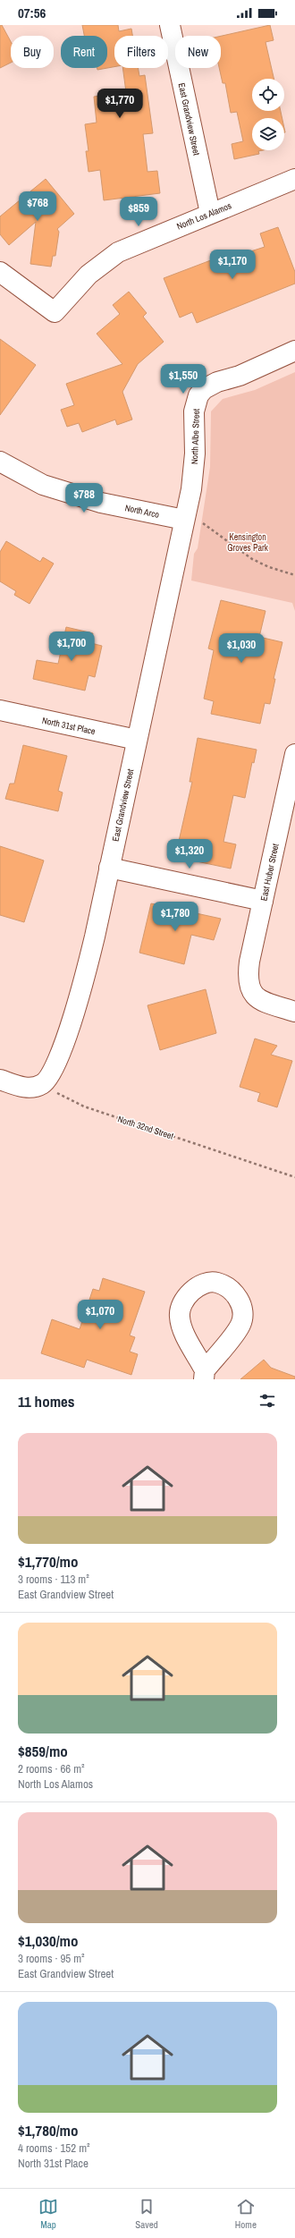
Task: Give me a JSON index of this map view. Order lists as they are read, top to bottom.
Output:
{
  "streets": {
    "street": [
      "East Grandview Street",
      "North Los Alamos",
      "North Albe Street",
      "North Arco",
      "North 31st Place",
      "East Huber Street"
    ],
    "path": ["North 32nd Street"]
  },
  "crossings": [
    ["East Grandview Street", "North Los Alamos"],
    ["East Grandview Street", "North Albe Street"],
    ["East Grandview Street", "North Arco"],
    ["East Grandview Street", "North 31st Place"],
    ["East Grandview Street", "North 32nd Street"],
    ["North Albe Street", "North Arco"]
  ],
  "parks": ["Kensington Groves Park"],
  "page": {
    "status": "07:56",
    "chip": [
      "Buy",
      "Rent",
      "Filters",
      "New"
    ],
    "price": [
      "$1,770",
      "$768",
      "$859",
      "$1,170",
      "$1,550",
      "$788",
      "$1,700",
      "$1,030",
      "$1,320",
      "$1,780",
      "$1,070"
    ],
    "heading": "11 homes",
    "list": [
      {
        "name": "$1,770/mo",
        "note": "3 rooms · 113 m² · East Grandview Street"
      },
      {
        "name": "$859/mo",
        "note": "2 rooms · 66 m² · North Los Alamos"
      },
      {
        "name": "$1,030/mo",
        "note": "3 rooms · 95 m² · East Grandview Street"
      },
      {
        "name": "$1,780/mo",
        "note": "4 rooms · 152 m² · North 31st Place"
      }
    ],
    "tabs": ["Map", "Saved", "Home"]
  }
}
